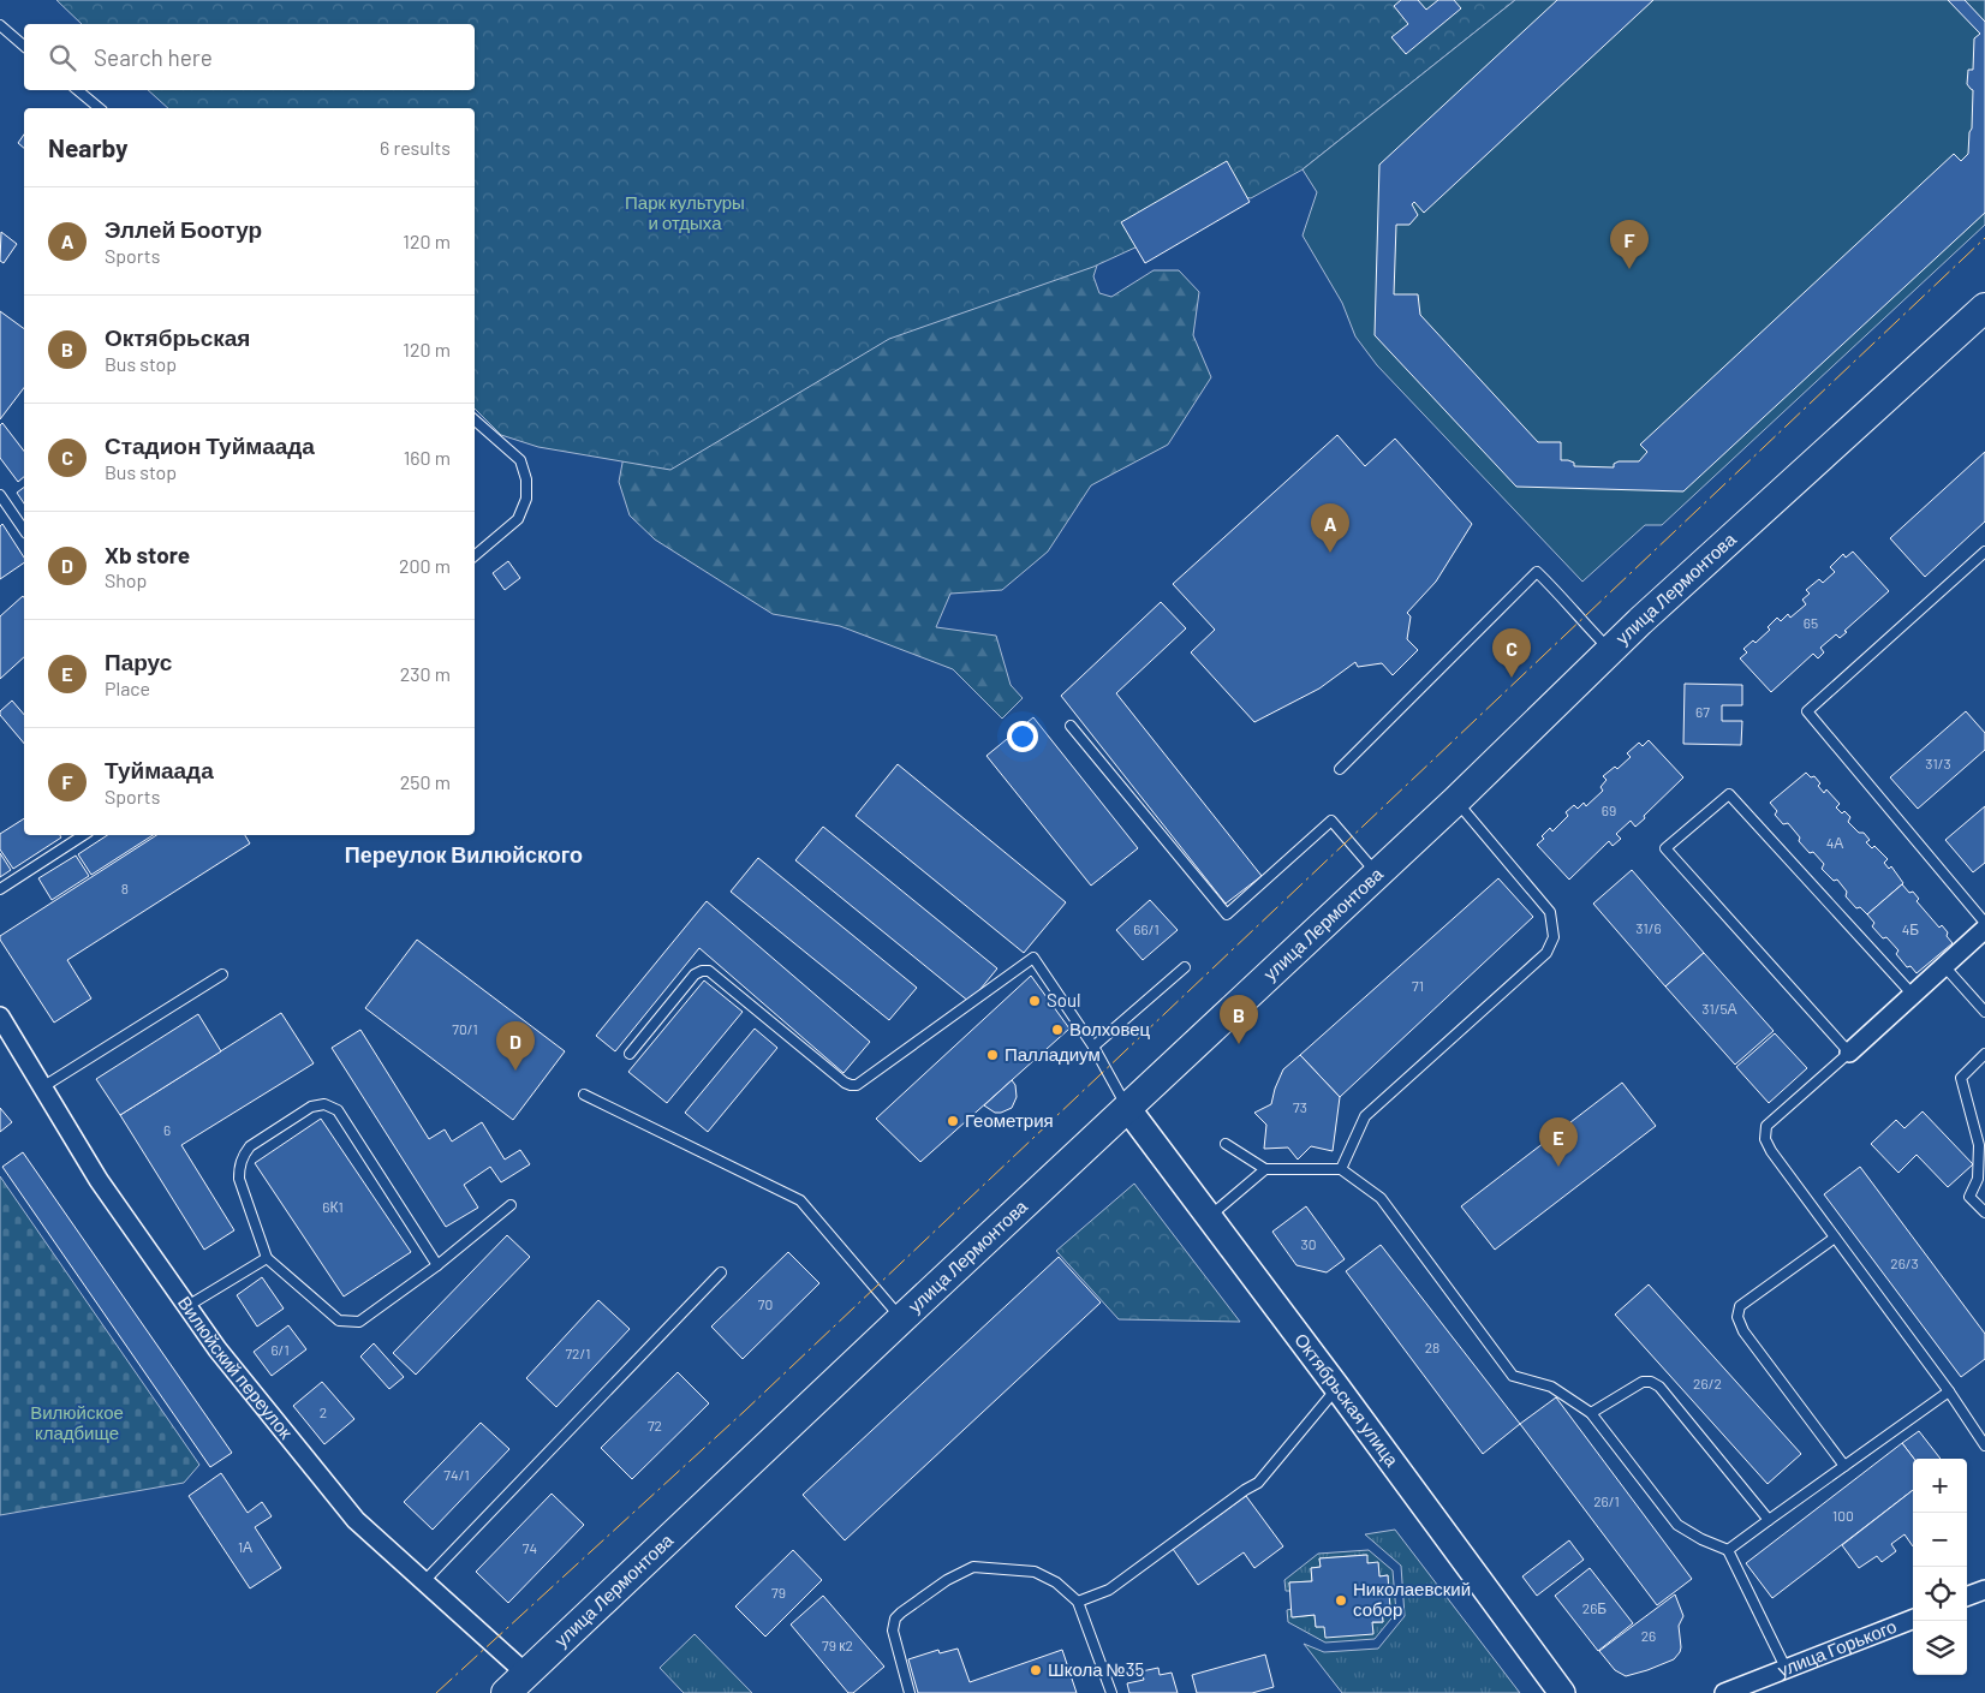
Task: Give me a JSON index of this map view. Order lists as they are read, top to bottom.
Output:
{
  "streets": {
    "main road": ["улица Лермонтова"],
    "street": ["Вилюйский переулок", "Октябрьская улица", "улица Горького"]
  },
  "crossings": [
    ["улица Лермонтова", "Вилюйский переулок"],
    ["улица Лермонтова", "Октябрьская улица"]
  ],
  "districts": ["Переулок Вилюйского"],
  "parks": ["Парк культуры и отдыха", "Вилюйское кладбище"],
  "places": [
    "Soul",
    "Волховец",
    "Палладиум",
    "Геометрия",
    "Николаевский собор",
    "Школа №35"
  ],
  "house_numbers": [
    "65",
    "67",
    "31/3",
    "69",
    "4А",
    "8",
    "31/6",
    "66/1",
    "4Б",
    "71",
    "31/5А",
    "70/1",
    "73",
    "6",
    "6К1",
    "30",
    "26/3",
    "70",
    "28",
    "6/1",
    "72/1",
    "26/2",
    "2",
    "72",
    "74/1",
    "26/1",
    "100",
    "1А",
    "74",
    "79",
    "26Б",
    "26",
    "79 к2"
  ],
  "page": {
    "search": "Search here",
    "heading": ["Nearby", "6 results"],
    "list": [
      {
        "mark": "A",
        "name": "Эллей Боотур",
        "note": "Sports",
        "value": "120 m"
      },
      {
        "mark": "B",
        "name": "Октябрьская",
        "note": "Bus stop",
        "value": "120 m"
      },
      {
        "mark": "C",
        "name": "Стадион Туймаада",
        "note": "Bus stop",
        "value": "160 m"
      },
      {
        "mark": "D",
        "name": "Xb store",
        "note": "Shop",
        "value": "200 m"
      },
      {
        "mark": "E",
        "name": "Парус",
        "note": "Place",
        "value": "230 m"
      },
      {
        "mark": "F",
        "name": "Туймаада",
        "note": "Sports",
        "value": "250 m"
      }
    ],
    "pins": [
      "F",
      "A",
      "C",
      "B",
      "D",
      "E"
    ],
    "map_buttons": ["+", "−"]
  }
}
